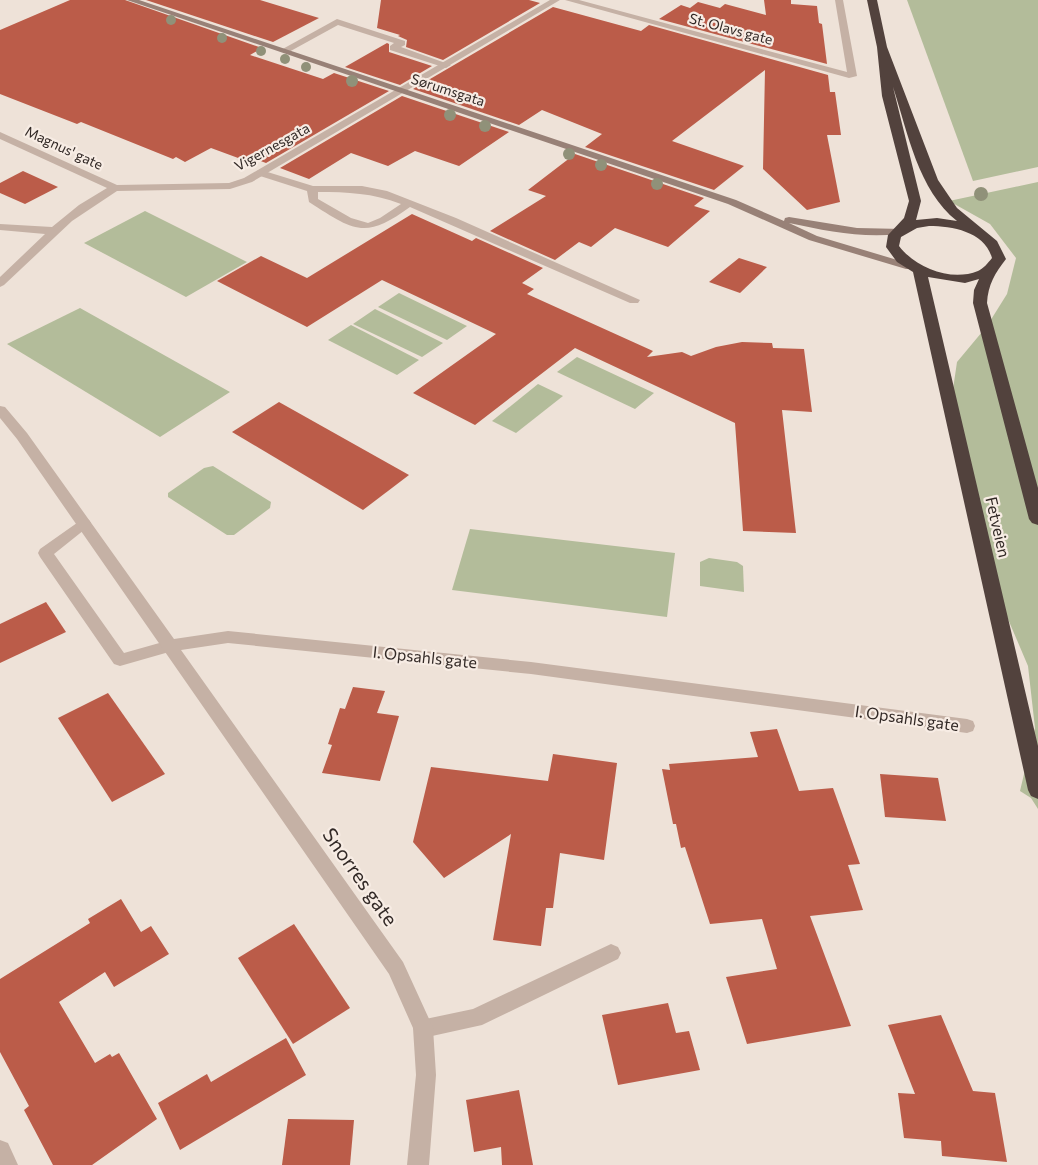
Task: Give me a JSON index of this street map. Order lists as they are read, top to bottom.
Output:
{
  "streets": {
    "highway": ["Fetveien"],
    "main road": ["Sørumsgata"],
    "street": [
      "St. Olavs gate",
      "Vigernesgata",
      "Magnus' gate",
      "I. Opsahls gate",
      "Snorres gate"
    ]
  },
  "crossings": [
    ["Sørumsgata", "Vigernesgata"],
    ["Sørumsgata", "Fetveien"],
    ["Vigernesgata", "Magnus' gate"],
    ["I. Opsahls gate", "Snorres gate"]
  ]
}
